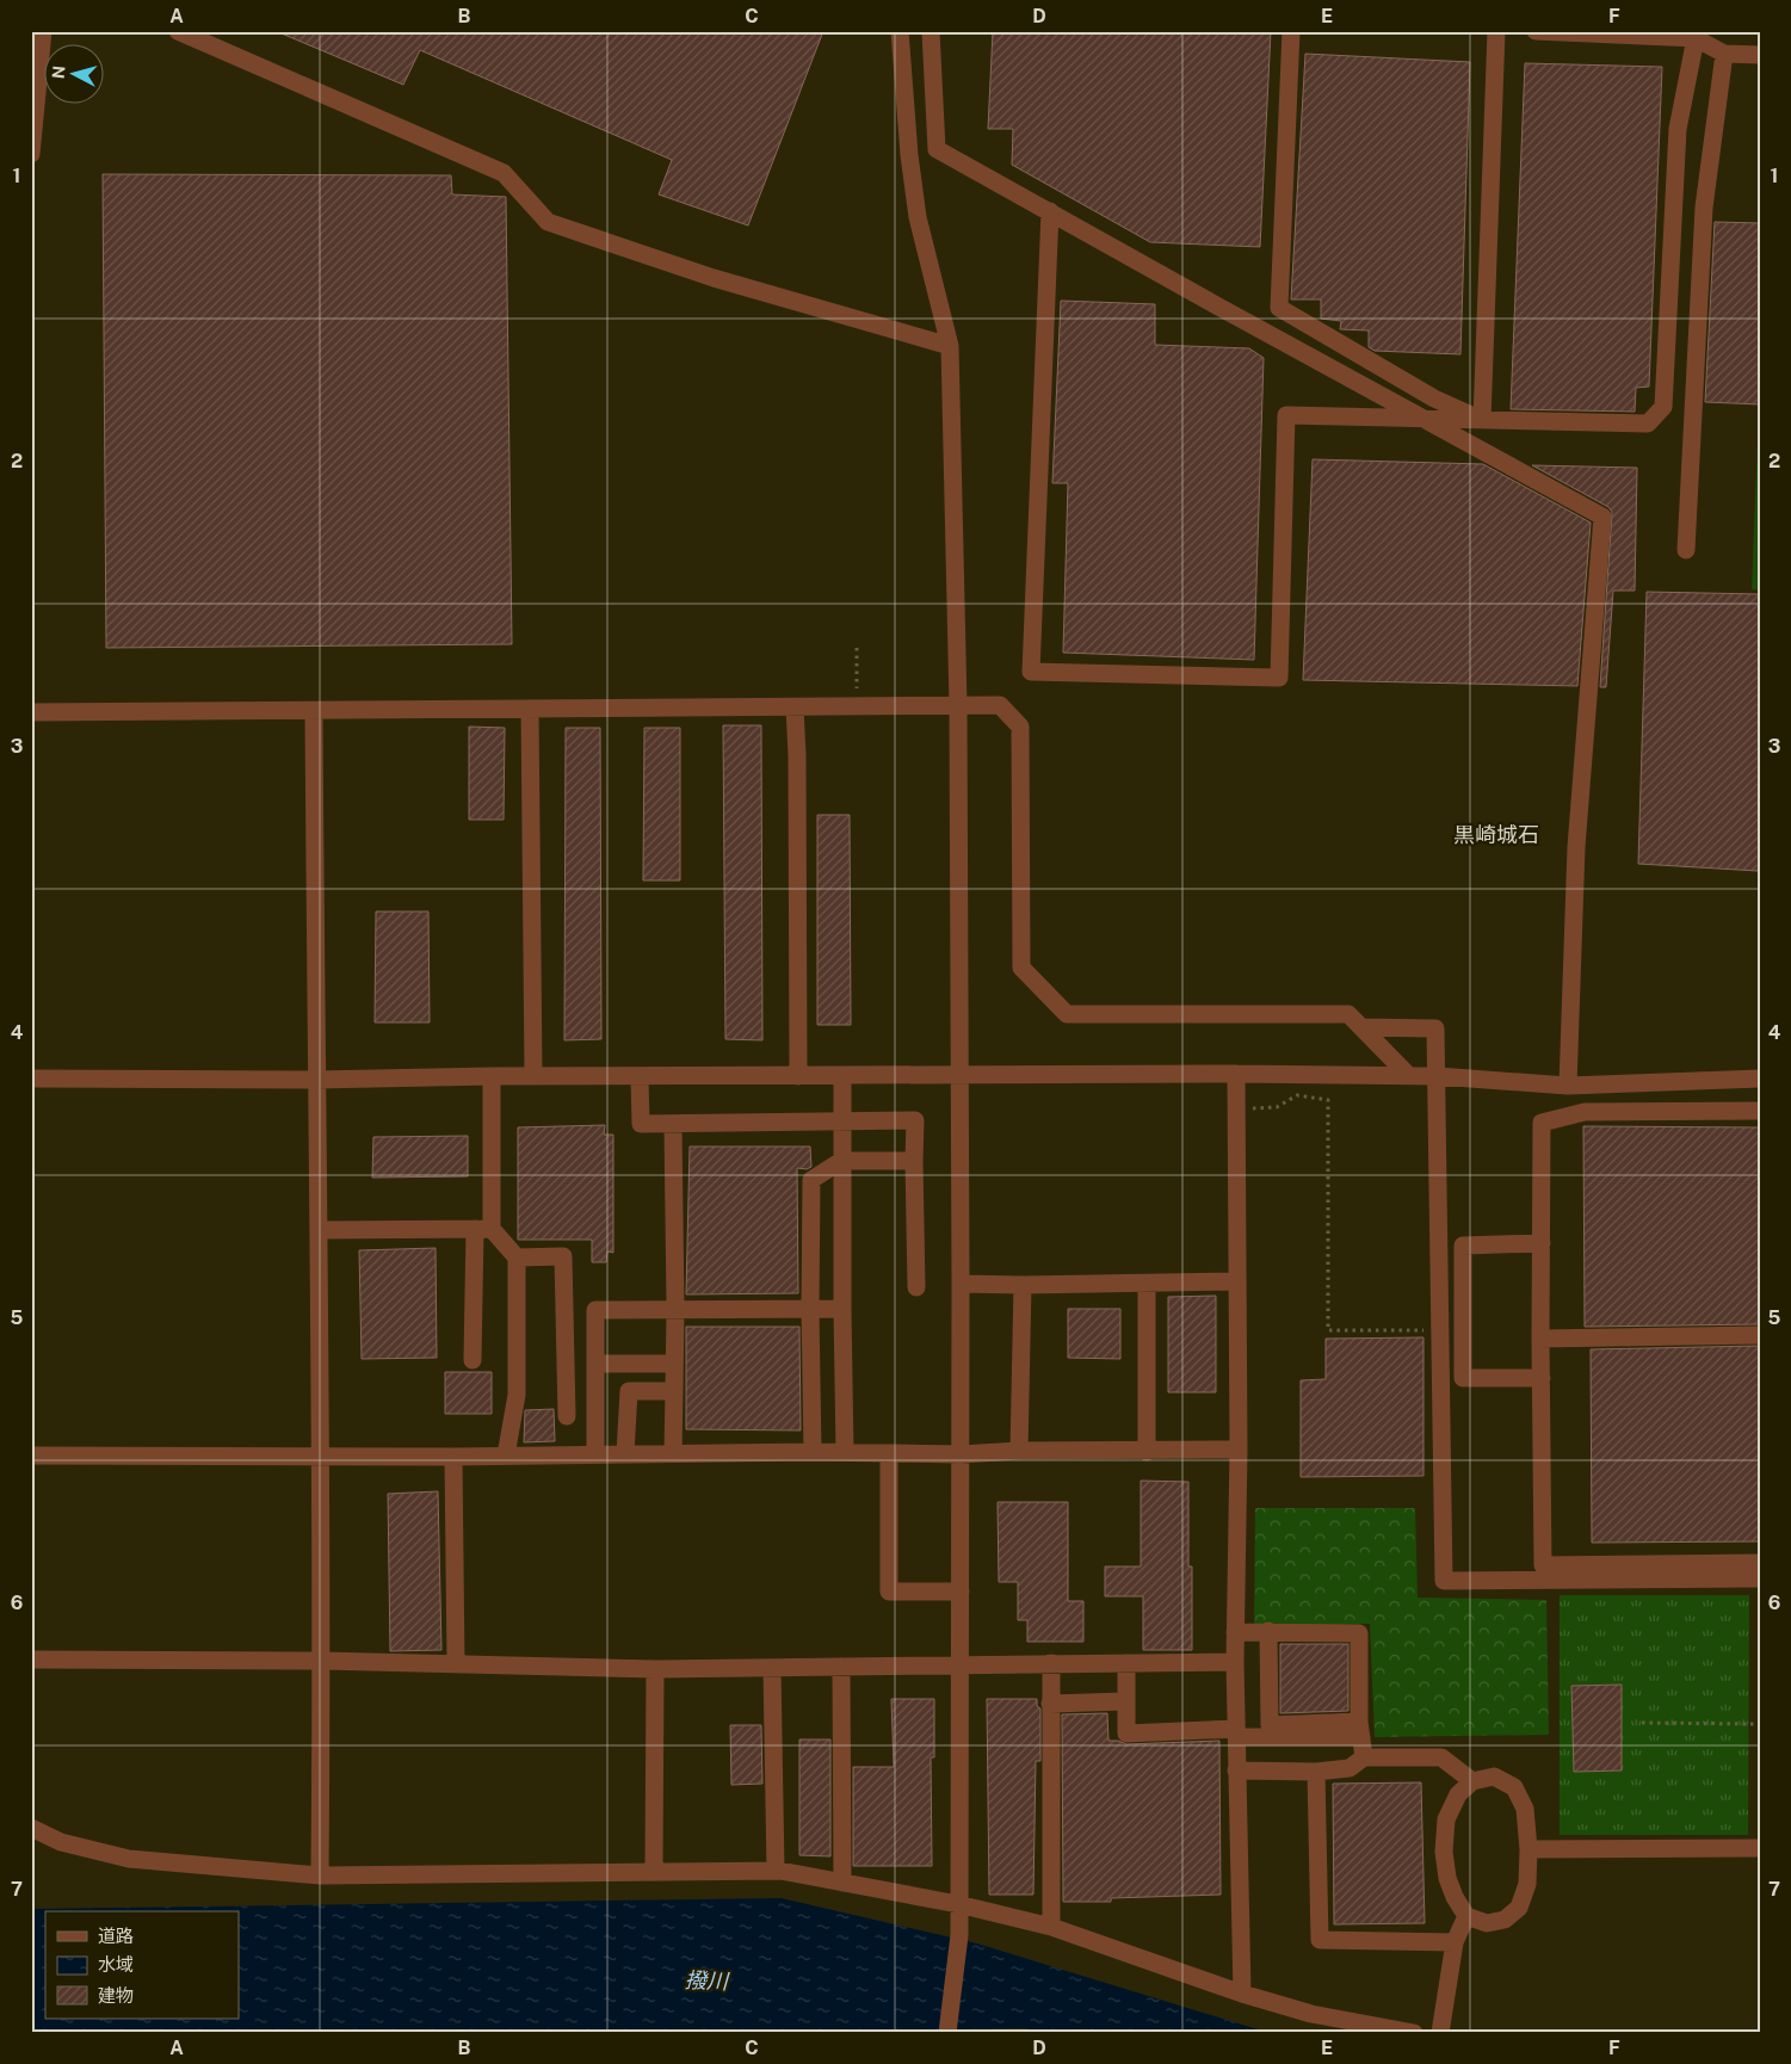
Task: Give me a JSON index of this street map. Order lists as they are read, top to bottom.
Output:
{
  "districts": ["黒崎城石"],
  "water": ["撥川"],
  "legend": ["道路", "水域", "建物"],
  "north": "left",
  "grid": {
    "columns": [
      "A",
      "B",
      "C",
      "D",
      "E",
      "F"
    ],
    "rows": [
      "1",
      "2",
      "3",
      "4",
      "5",
      "6",
      "7"
    ]
  }
}
